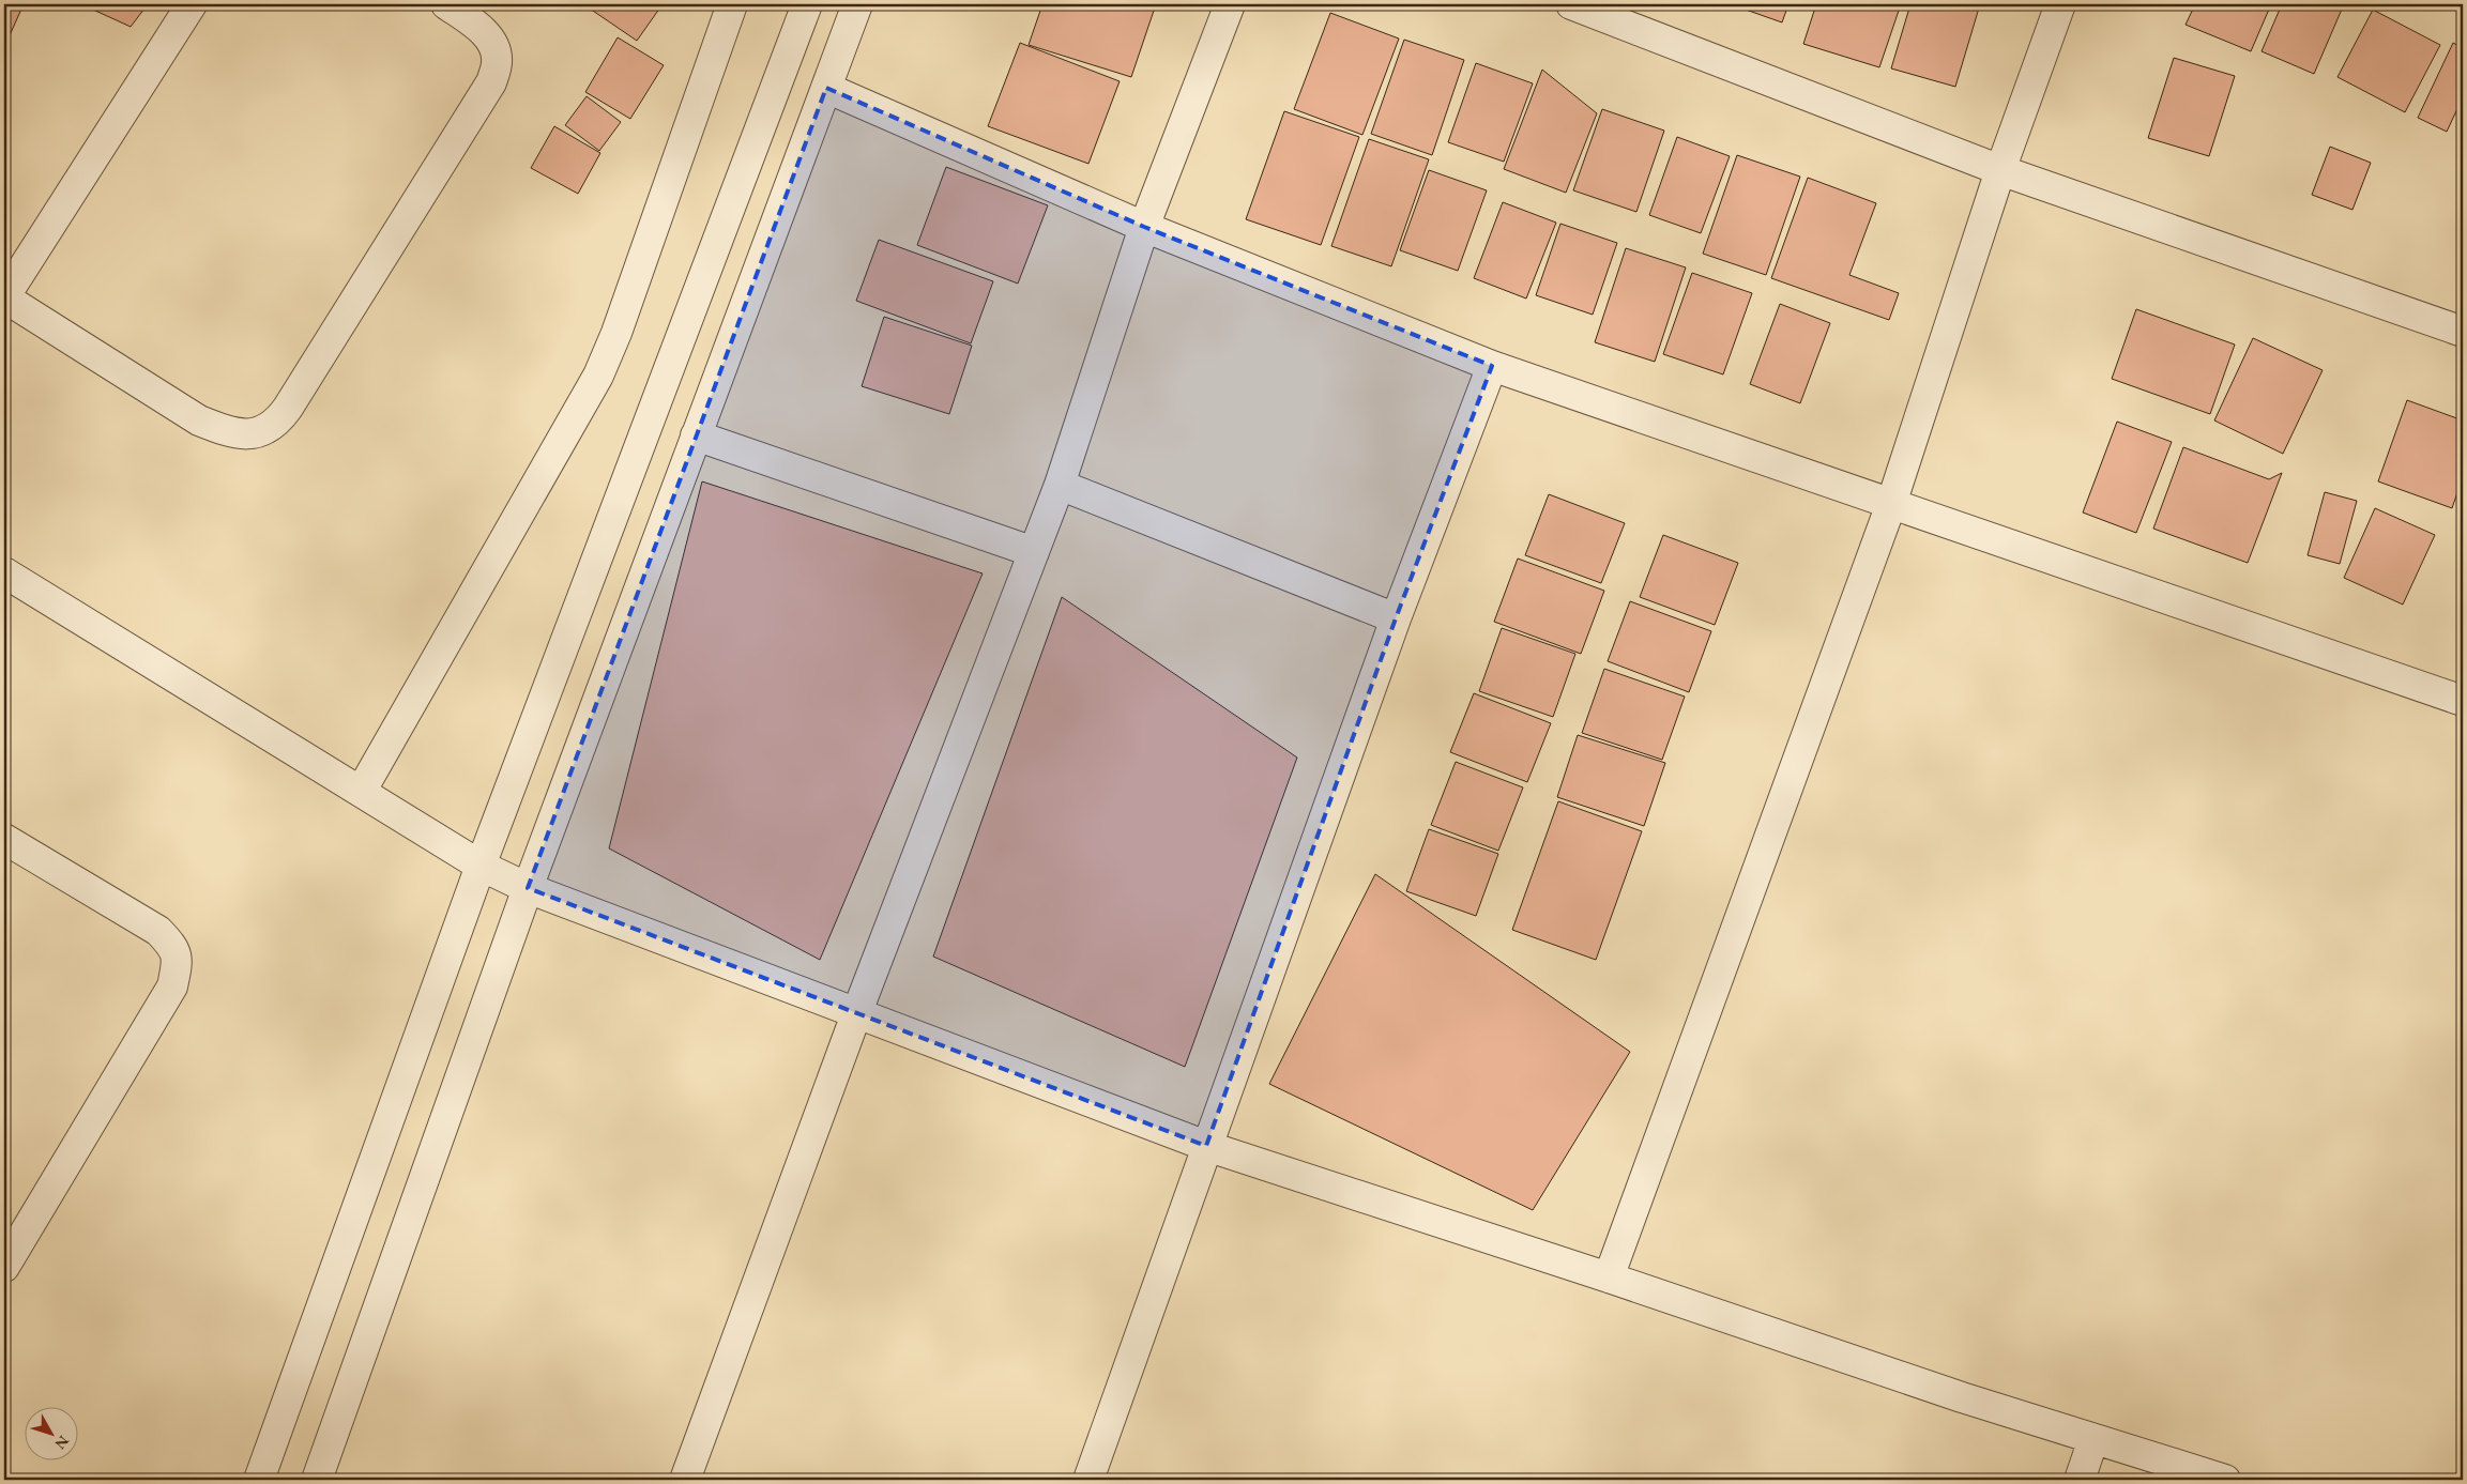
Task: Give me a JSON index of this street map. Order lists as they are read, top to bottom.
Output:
{
  "north": "bottom right"
}
